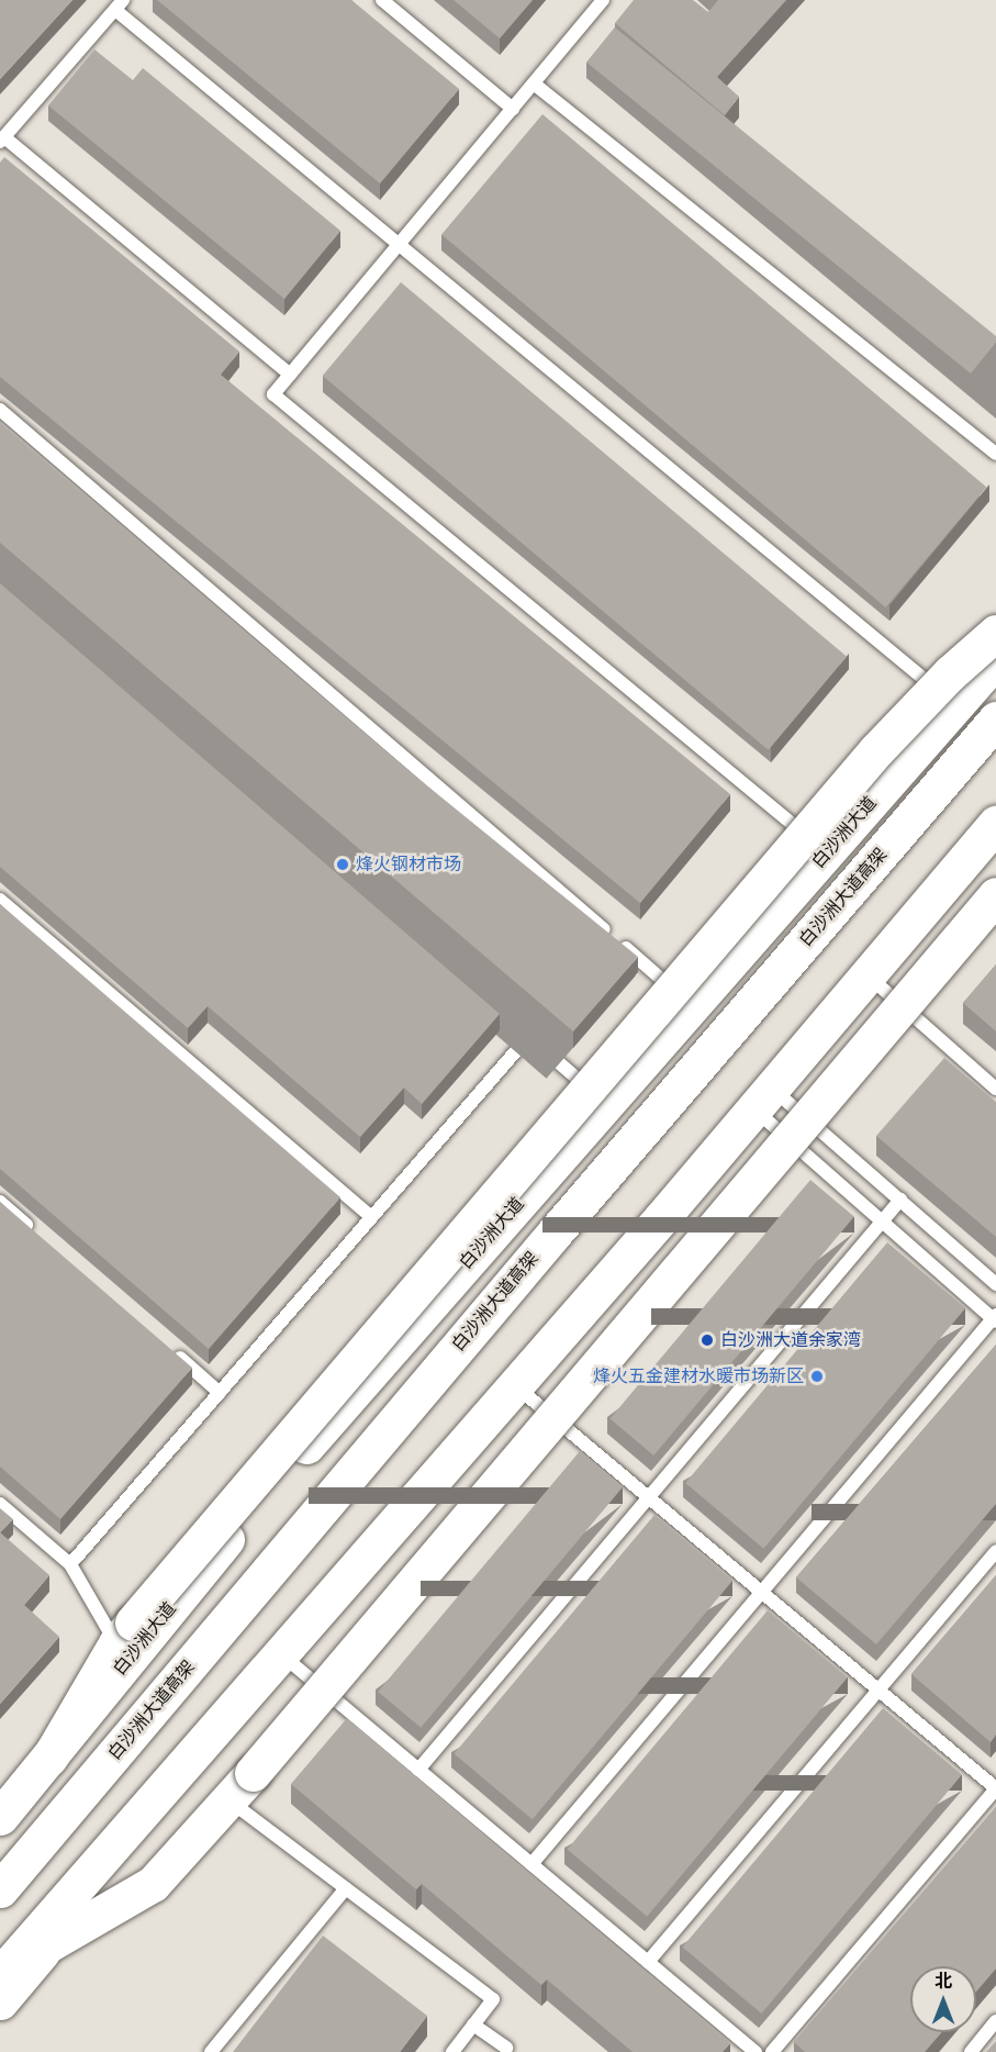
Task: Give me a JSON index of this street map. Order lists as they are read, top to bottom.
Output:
{
  "streets": {
    "main road": ["白沙洲大道", "白沙洲大道高架"]
  },
  "places": ["烽火钢材市场", "白沙洲大道余家湾", "烽火五金建材水暖市场新区"],
  "north": "top"
}
